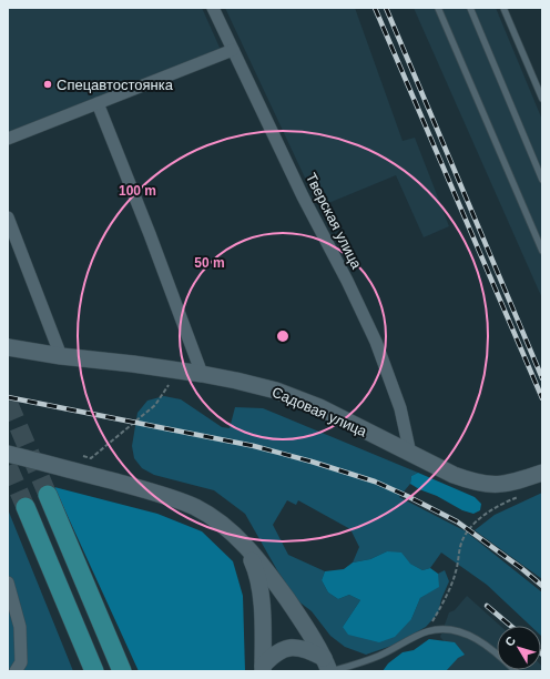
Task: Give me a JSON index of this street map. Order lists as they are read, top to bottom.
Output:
{
  "streets": {
    "street": ["Тверская улица", "Садовая улица"]
  },
  "crossings": [
    ["Тверская улица", "Садовая улица"]
  ],
  "places": ["Спецавтостоянка"],
  "north": "top left",
  "rings": ["100 m", "50 m"]
}
